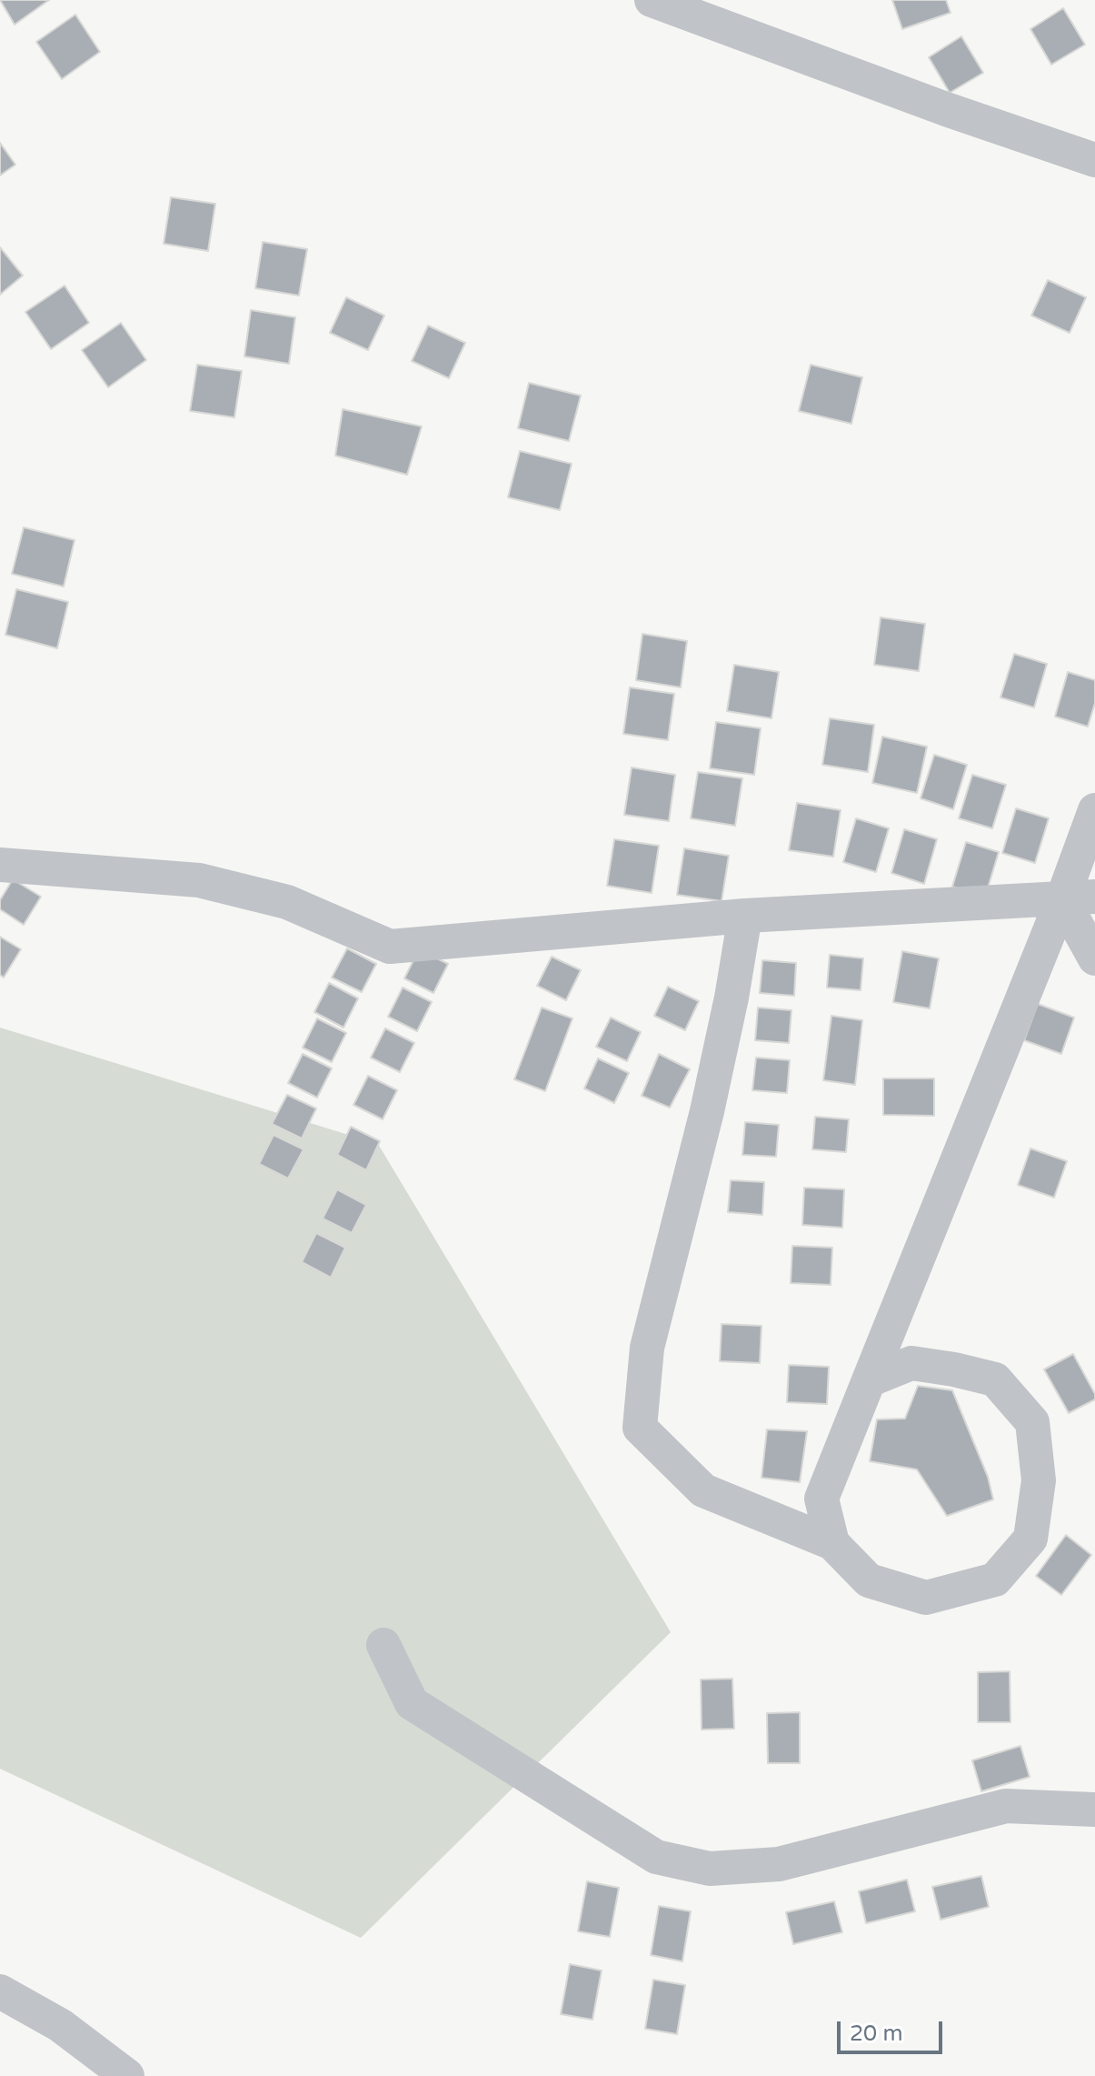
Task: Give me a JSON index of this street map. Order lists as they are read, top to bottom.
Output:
{
  "scale_bar": "20 m"
}
